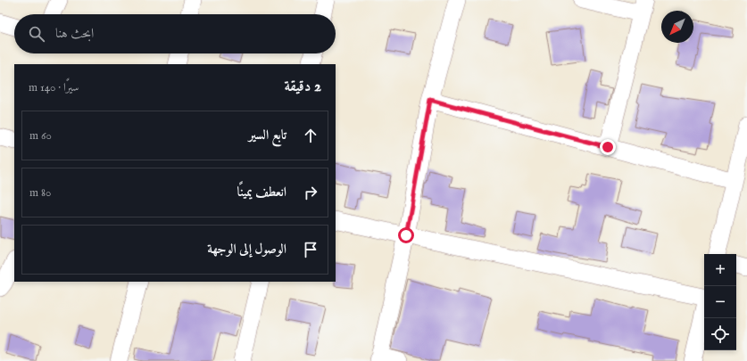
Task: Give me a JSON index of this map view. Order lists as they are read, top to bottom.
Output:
{
  "north": "bottom left",
  "page": {
    "search": "ابحث هنا",
    "heading": ["2 دقيقة", "سيرًا · 140 m"],
    "list": [
      ["تابع السير", "60 m"],
      ["انعطف يمينًا", "80 m"],
      "الوصول إلى الوجهة"
    ],
    "map_buttons": ["+", "−"]
  }
}
